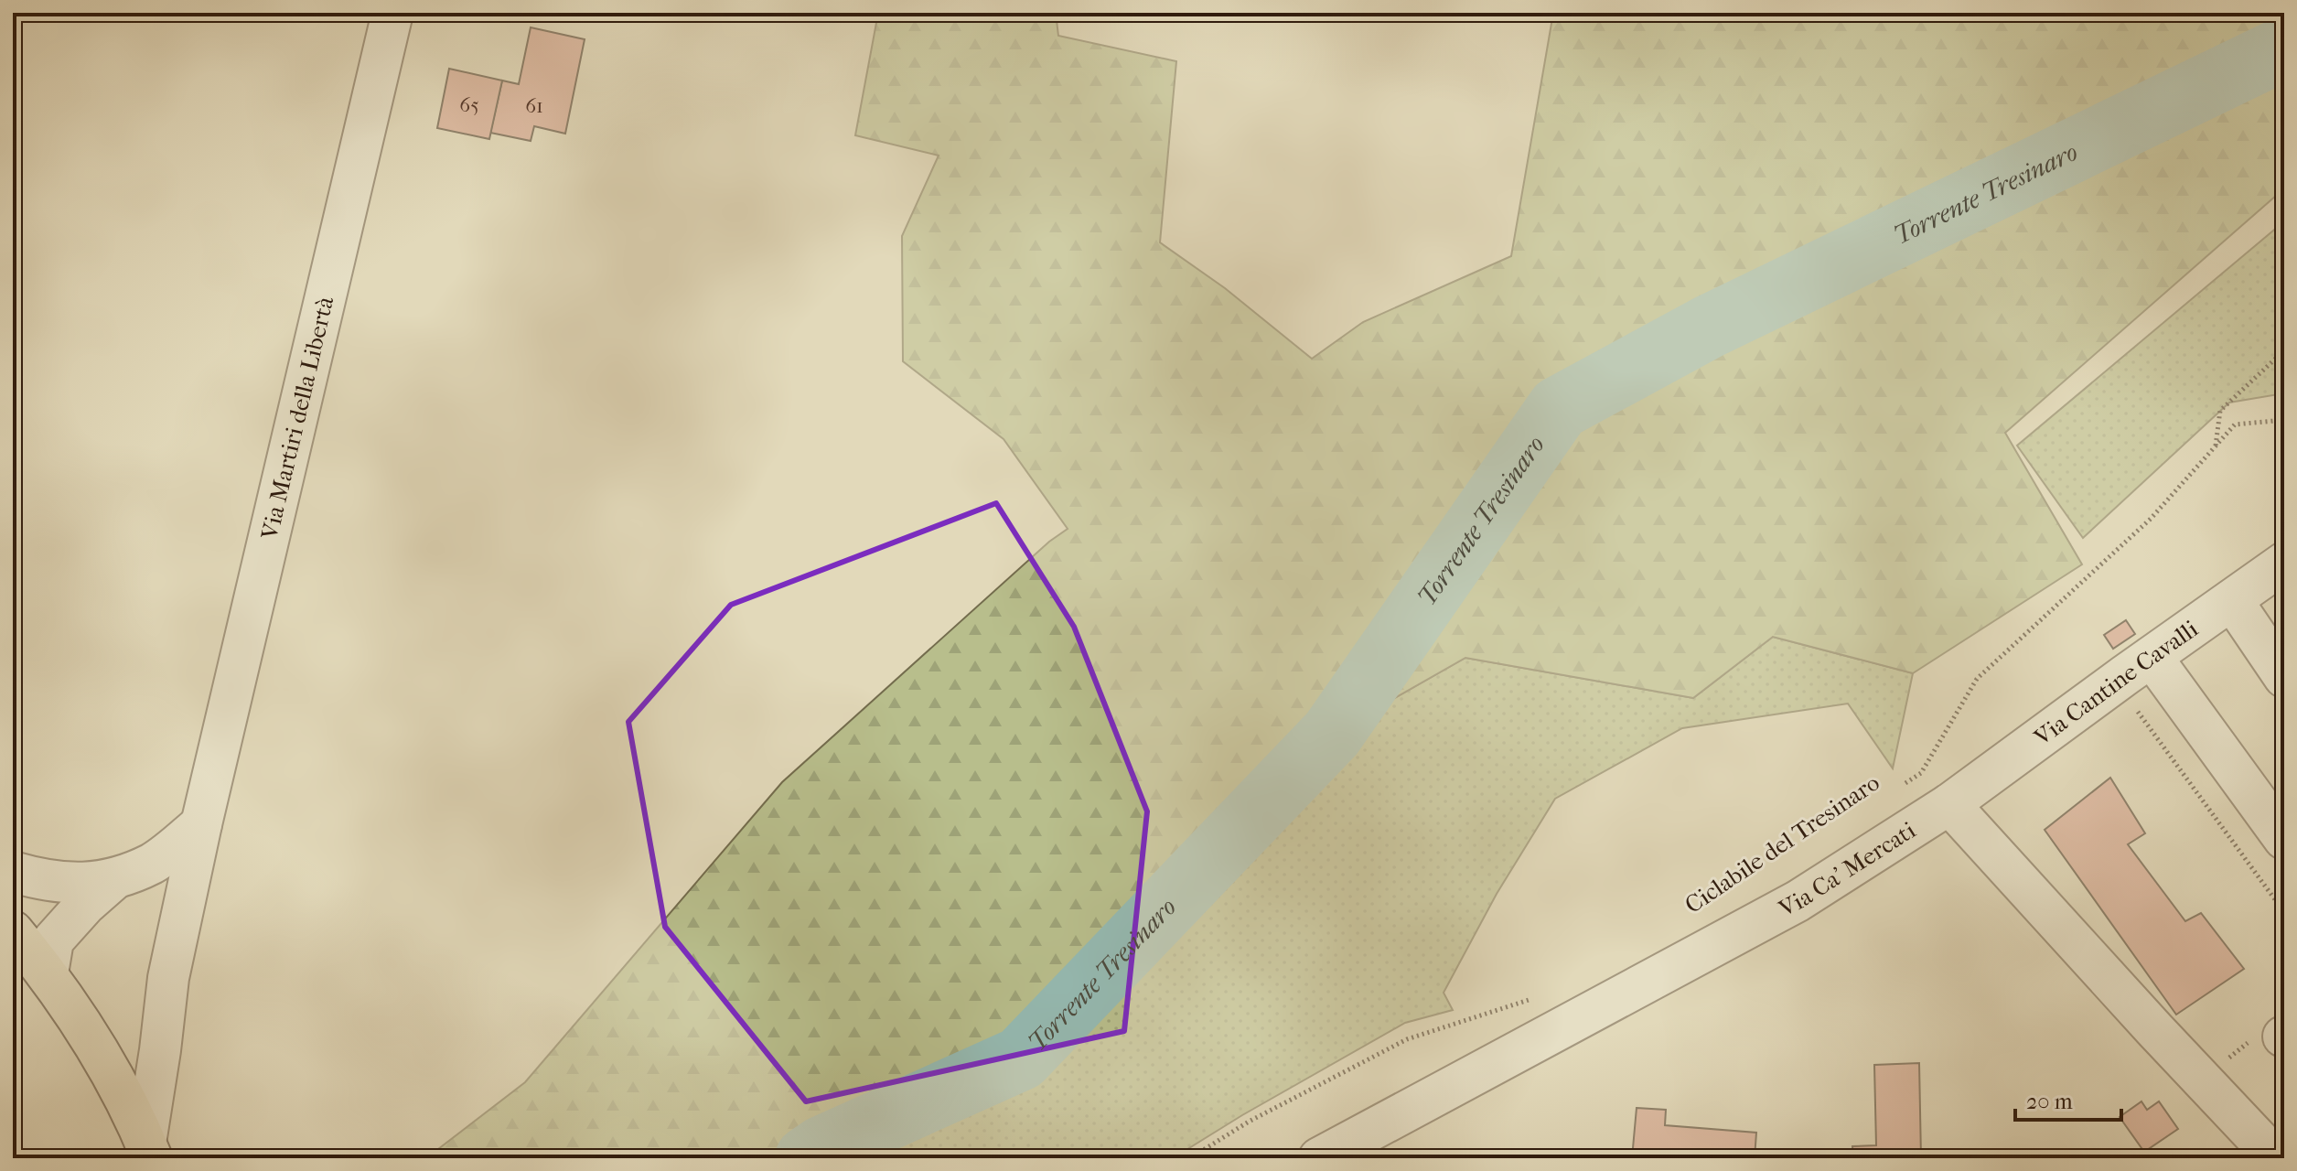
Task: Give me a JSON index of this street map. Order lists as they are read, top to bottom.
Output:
{
  "streets": {
    "street": ["Via Martiri della Libertà", "Via Cantine Cavalli", "Via Ca' Mercati"],
    "path": ["Ciclabile del Tresinaro"]
  },
  "crossings": [
    ["Via Cantine Cavalli", "Via Ca' Mercati"]
  ],
  "water": ["Torrente Tresinaro"],
  "house_numbers": ["65", "61"],
  "scale_bar": "20 m"
}
